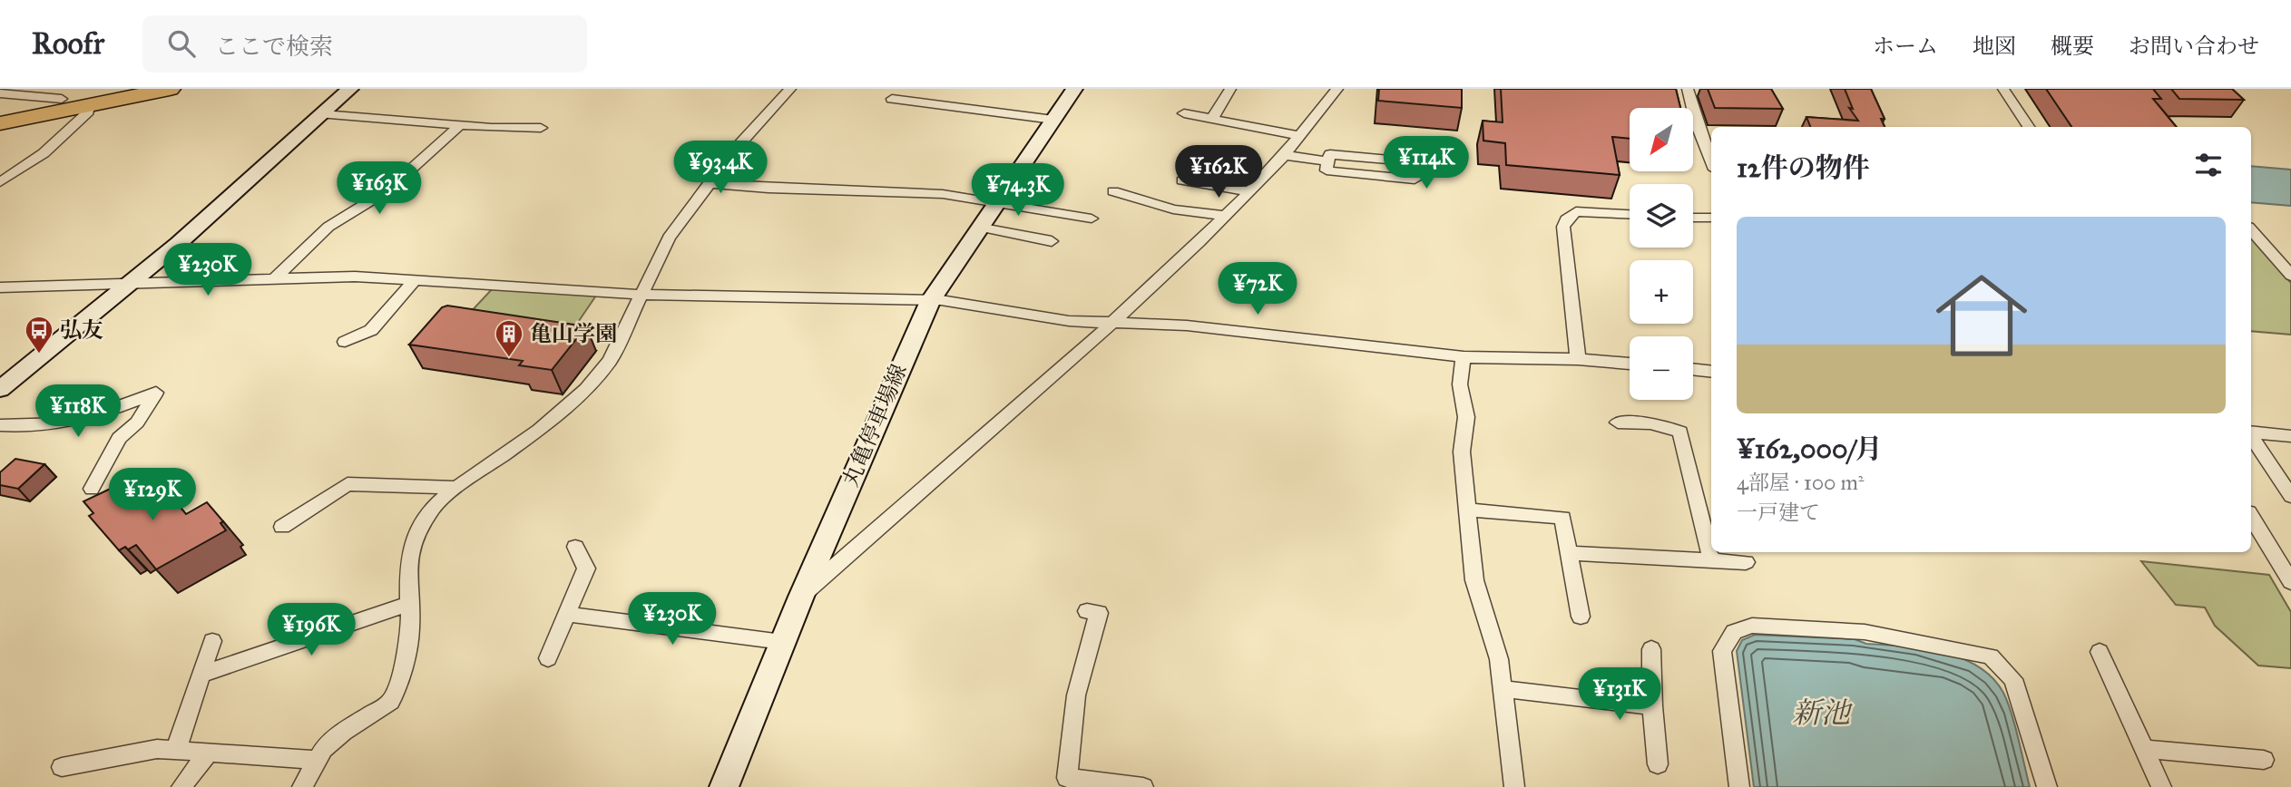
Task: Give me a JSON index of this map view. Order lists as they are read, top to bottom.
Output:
{
  "streets": {
    "main road": ["丸亀停車場線"]
  },
  "water": ["新池"],
  "places": {
    "bus stop": ["弘友"],
    "building": ["亀山学園"]
  },
  "north": "bottom left",
  "page": {
    "header": "Roofr",
    "search": "ここで検索",
    "nav": [
      "ホーム",
      "地図",
      "概要",
      "お問い合わせ"
    ],
    "map_buttons": ["+", "−"],
    "heading": "12件の物件",
    "price": [
      "¥114K",
      "¥93.4K",
      "¥162K",
      "¥163K",
      "¥74.3K",
      "¥230K",
      "¥72K",
      "¥118K",
      "¥129K",
      "¥230K",
      "¥196K",
      "¥131K"
    ],
    "list": [
      {
        "name": "¥162,000/月",
        "note": "4部屋 · 100 m² · 一戸建て"
      }
    ]
  }
}
